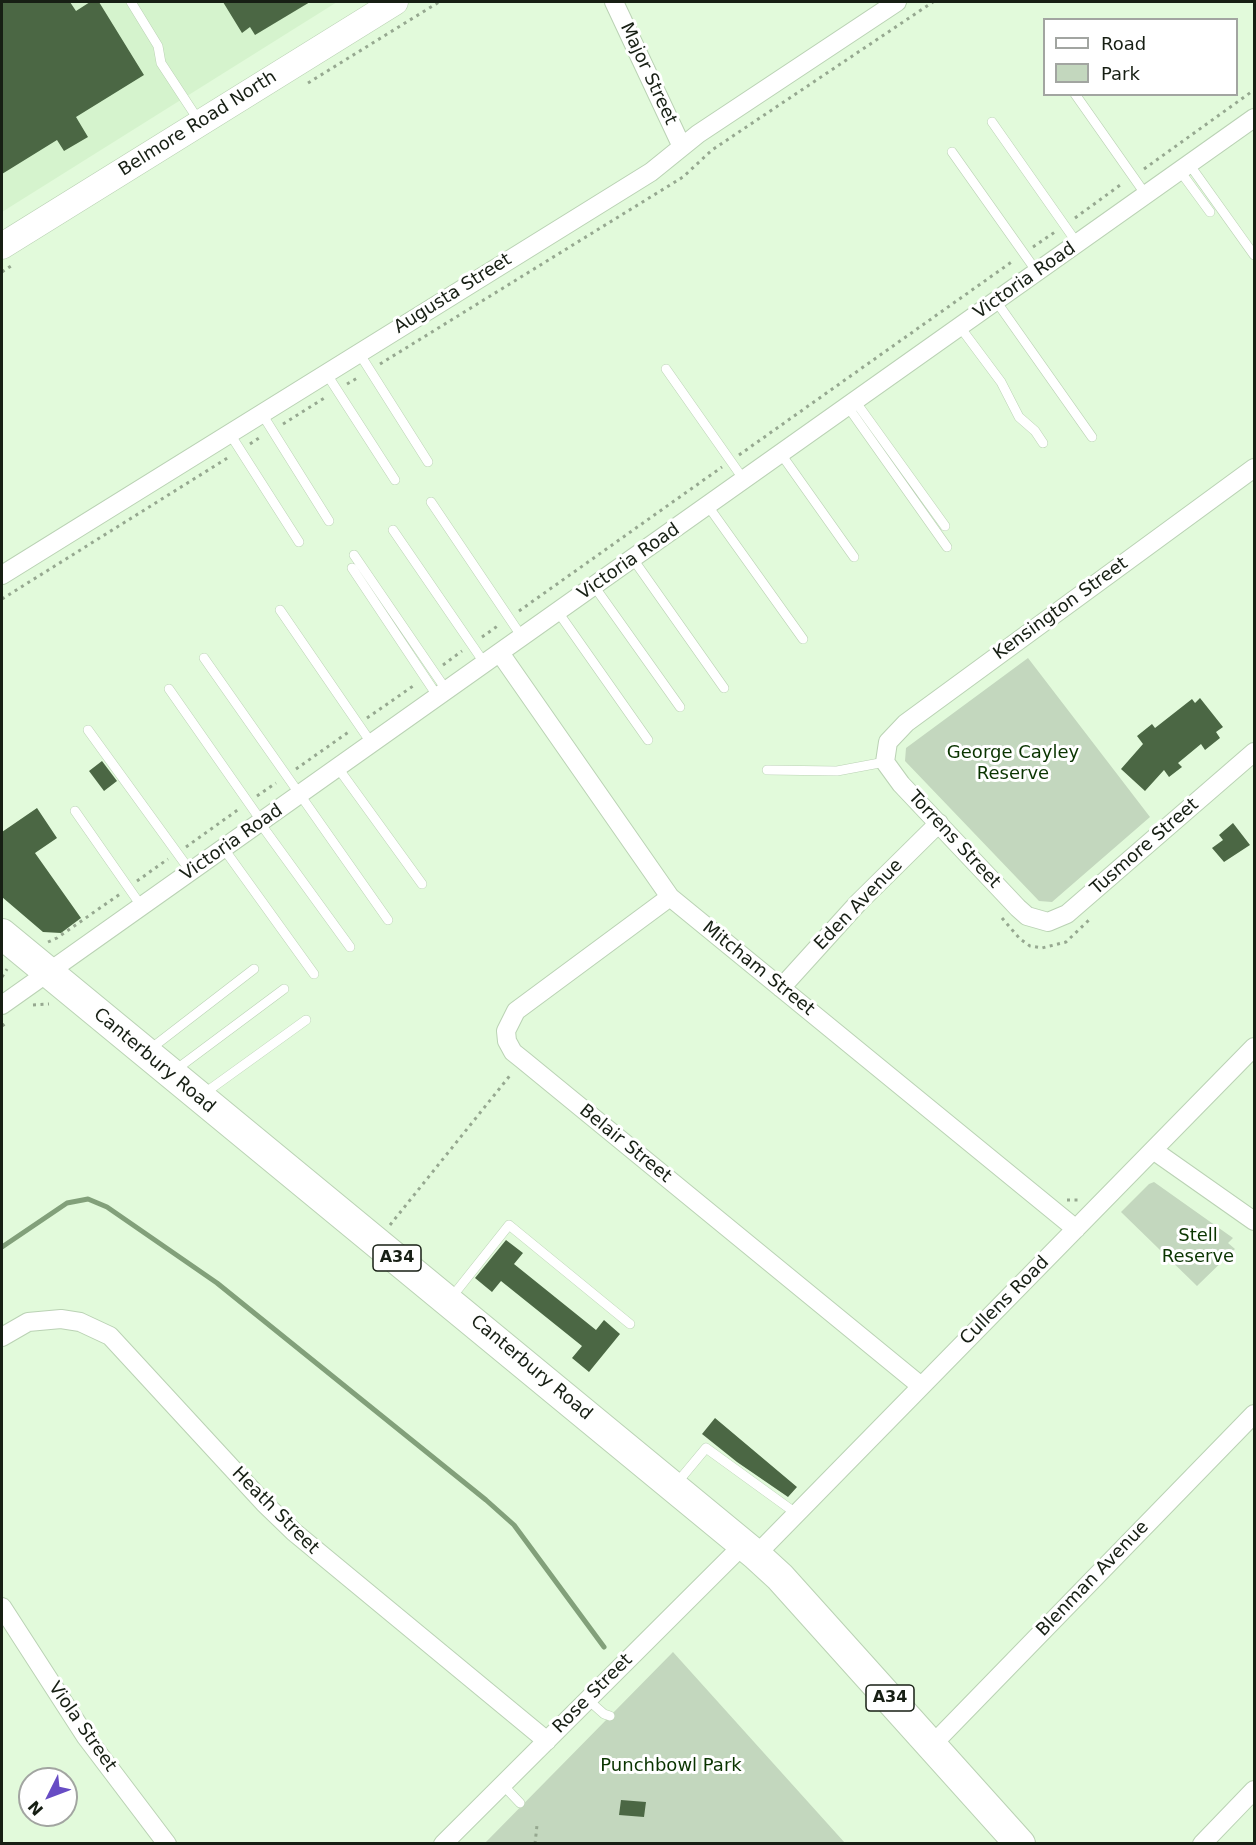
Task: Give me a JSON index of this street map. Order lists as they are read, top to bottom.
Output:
{
  "streets": {
    "highway": ["Canterbury Road", "A34"],
    "main road": ["Belmore Road North"],
    "street": [
      "Major Street",
      "Victoria Road",
      "Augusta Street",
      "Kensington Street",
      "Torrens Street",
      "Tusmore Street",
      "Eden Avenue",
      "Mitcham Street",
      "Belair Street",
      "Cullens Road",
      "Heath Street",
      "Blenman Avenue",
      "Rose Street",
      "Viola Street"
    ]
  },
  "crossings": [
    ["Major Street", "Augusta Street"],
    ["Victoria Road", "Mitcham Street"],
    ["Victoria Road", "Canterbury Road"],
    ["Kensington Street", "Torrens Street"],
    ["Torrens Street", "Tusmore Street"],
    ["Torrens Street", "Eden Avenue"],
    ["Eden Avenue", "Mitcham Street"],
    ["Mitcham Street", "Belair Street"],
    ["Mitcham Street", "Cullens Road"],
    ["Canterbury Road", "Cullens Road"],
    ["Canterbury Road", "Blenman Avenue"],
    ["Canterbury Road", "Rose Street"],
    ["Belair Street", "Cullens Road"],
    ["Cullens Road", "Rose Street"],
    ["Heath Street", "Rose Street"]
  ],
  "parks": ["George Cayley Reserve", "Stell Reserve", "Punchbowl Park"],
  "legend": ["Road", "Park"],
  "north": "bottom left"
}
